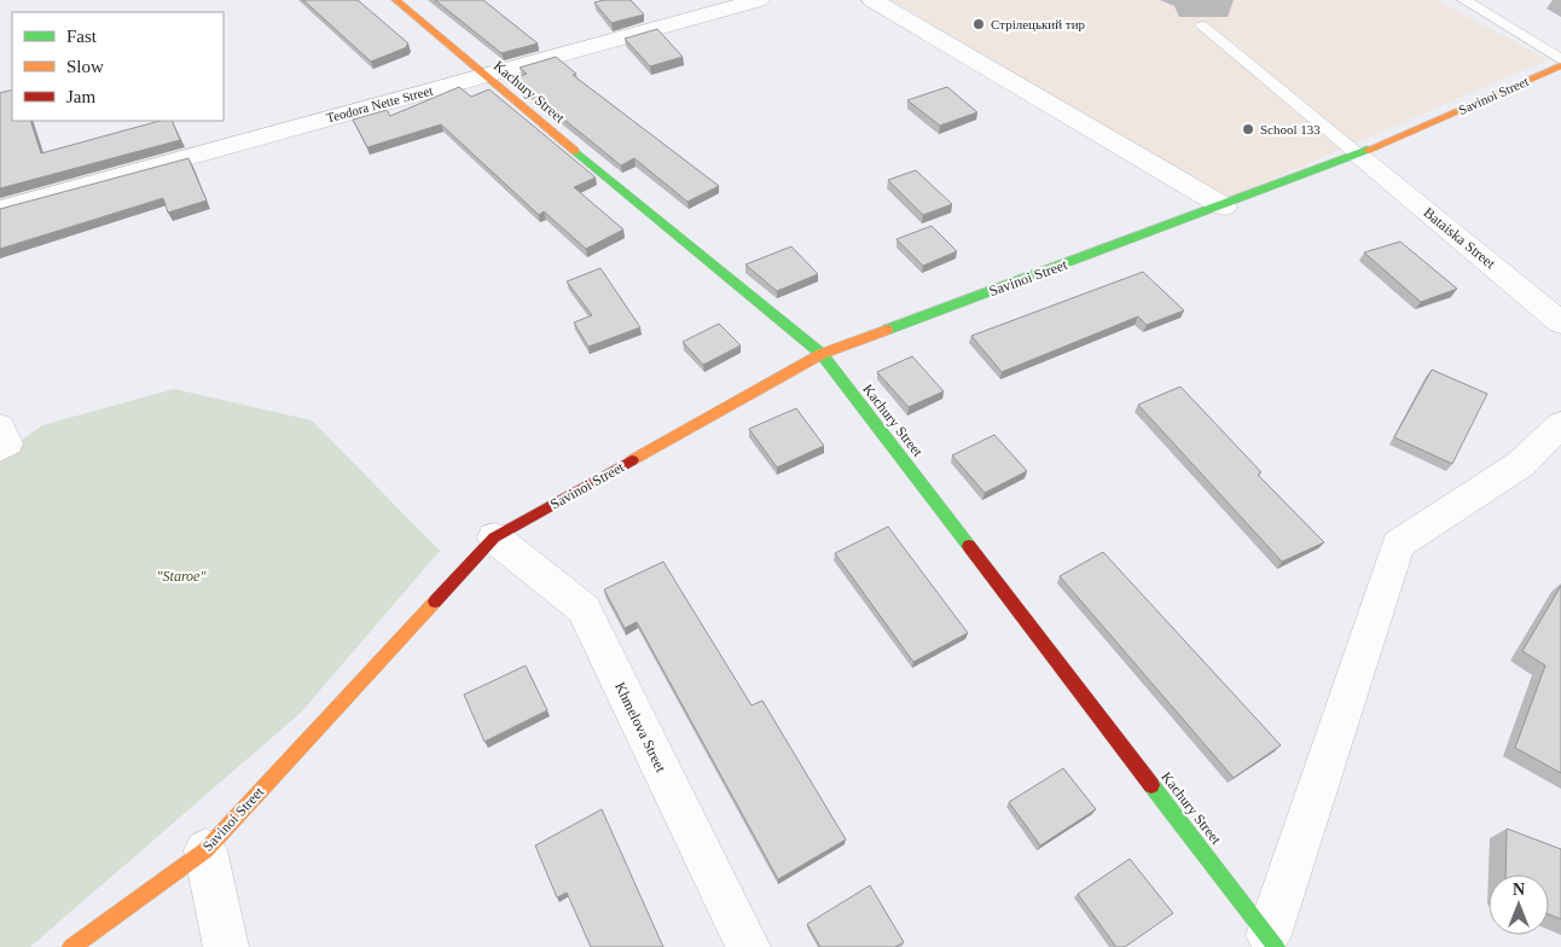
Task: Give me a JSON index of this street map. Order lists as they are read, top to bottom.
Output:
{
  "streets": {
    "street": [
      "Kachury Street",
      "Savinoi Street",
      "Teodora Nette Street",
      "Bataiska Street",
      "Khmelova Street"
    ]
  },
  "crossings": [
    ["Kachury Street", "Savinoi Street"],
    ["Kachury Street", "Teodora Nette Street"],
    ["Savinoi Street", "Bataiska Street"],
    ["Savinoi Street", "Khmelova Street"]
  ],
  "parks": ["\"Staroe\""],
  "places": ["Стрілецький тир", "School 133"],
  "legend": ["Fast", "Slow", "Jam"],
  "north": "top"
}
